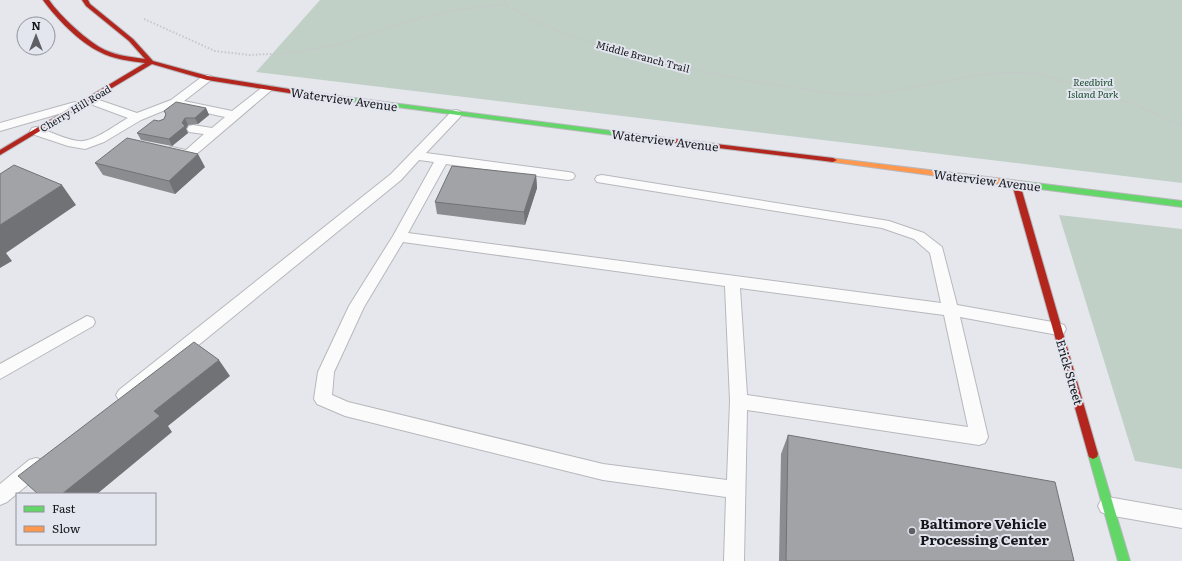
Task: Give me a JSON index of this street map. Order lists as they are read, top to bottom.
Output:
{
  "streets": {
    "main road": ["Waterview Avenue", "Cherry Hill Road", "Erick Street"],
    "path": ["Middle Branch Trail"]
  },
  "crossings": [
    ["Waterview Avenue", "Cherry Hill Road"],
    ["Waterview Avenue", "Erick Street"]
  ],
  "parks": ["Reedbird Island Park"],
  "places": ["Baltimore Vehicle Processing Center"],
  "legend": ["Fast", "Slow"],
  "north": "top"
}
